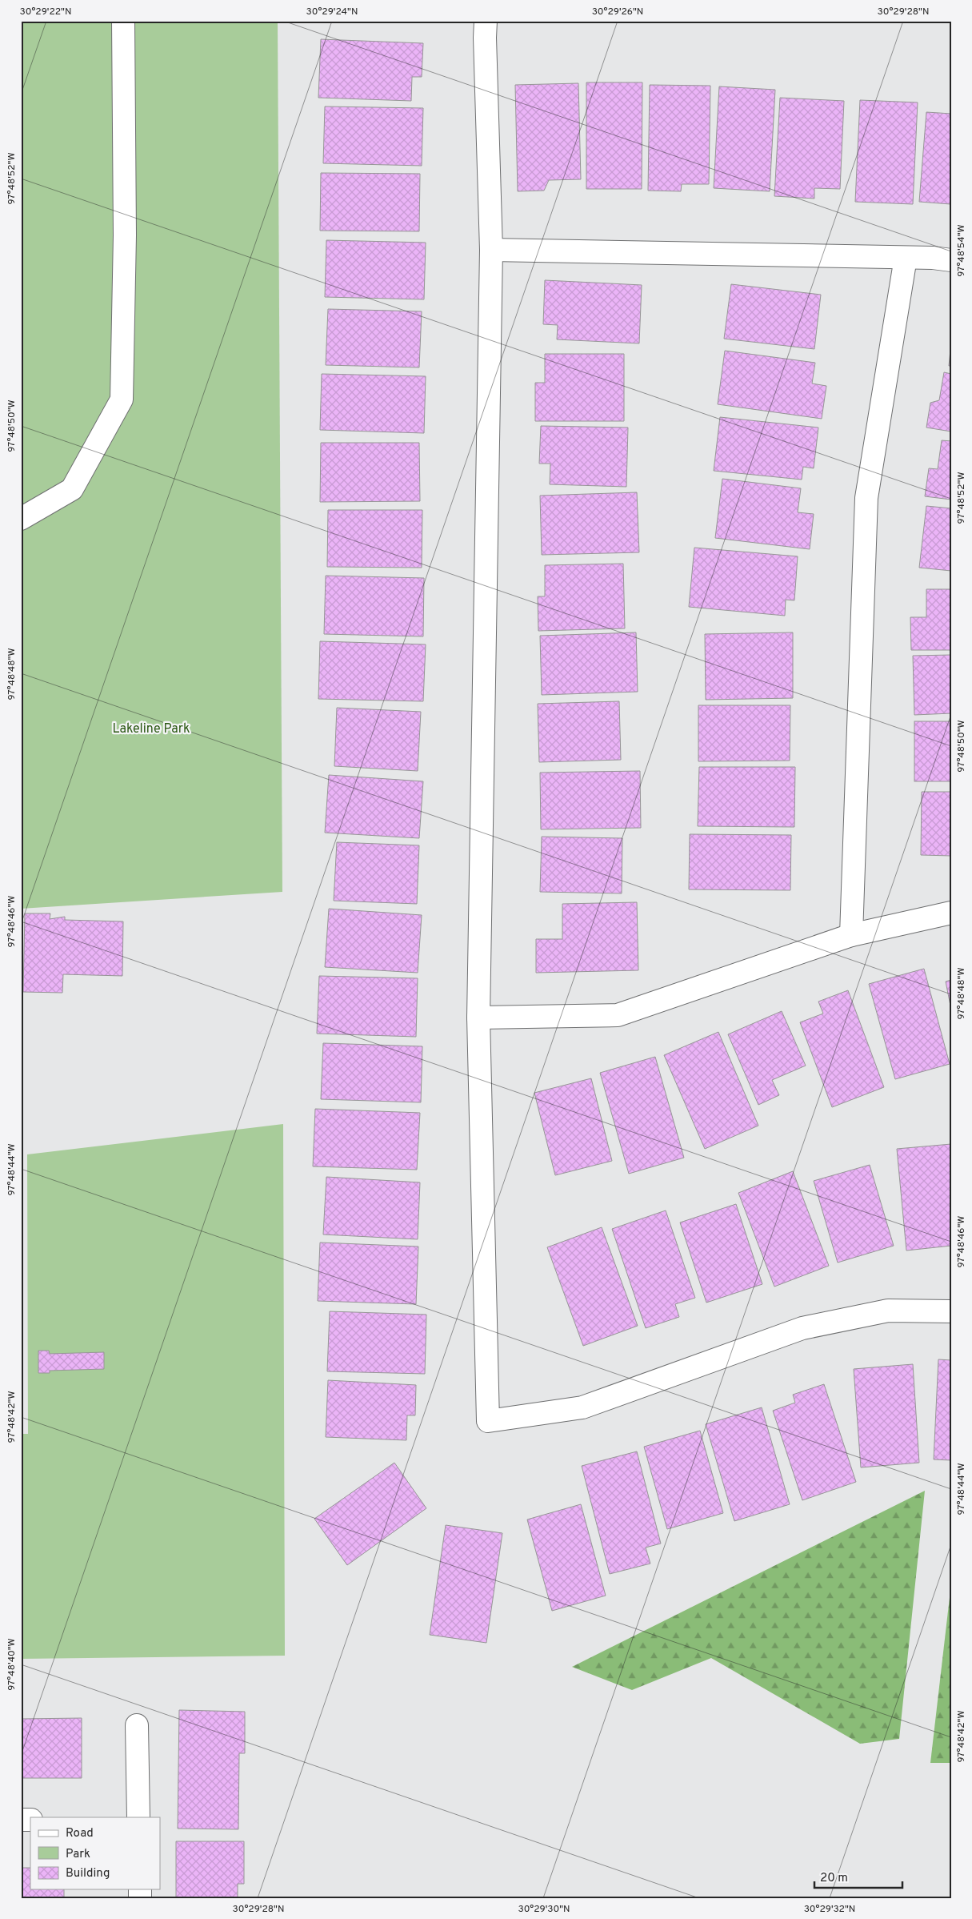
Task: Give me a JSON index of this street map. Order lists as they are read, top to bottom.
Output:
{
  "parks": ["Lakeline Park"],
  "legend": ["Road", "Park", "Building"],
  "scale_bar": "20 m",
  "coordinates": [
    "30°29'22\"N",
    "30°29'24\"N",
    "30°29'26\"N",
    "30°29'28\"N",
    "97°48'52\"W",
    "97°48'54\"W",
    "97°48'50\"W",
    "97°48'48\"W",
    "97°48'46\"W",
    "97°48'44\"W",
    "97°48'42\"W",
    "97°48'40\"W",
    "30°29'30\"N",
    "30°29'32\"N"
  ]
}
